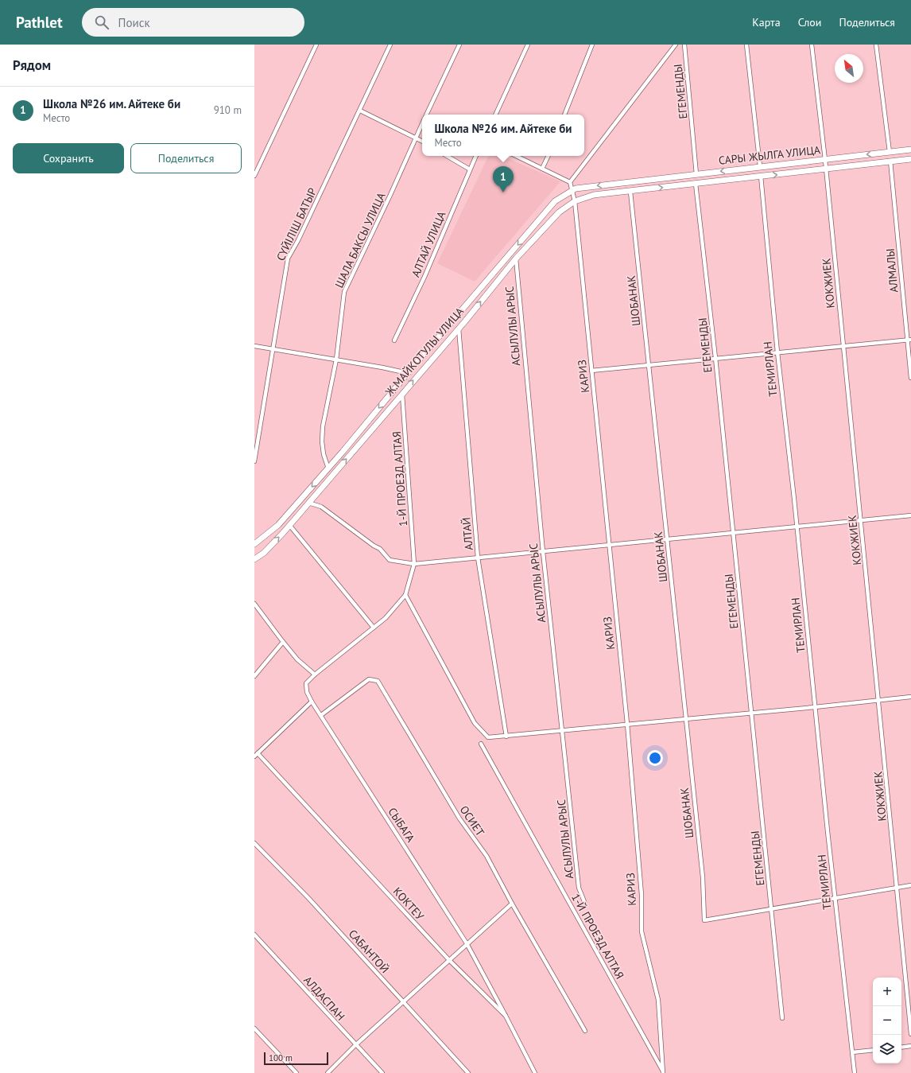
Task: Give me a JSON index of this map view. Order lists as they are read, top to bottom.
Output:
{
  "streets": {
    "street": [
      "ЕГЕМЕНДЫ",
      "САРЫ ЖЫЛГА УЛИЦА",
      "СҮЙІЛІШ БАТЫР",
      "ШАЛА БАКСЫ УЛИЦА",
      "АЛТАЙ УЛИЦА",
      "АЛМАЛЫ",
      "КОКЖИЕК",
      "ШОБАНАК",
      "АСЫЛУЛЫ АРЫС",
      "Ж.МАЙКОТУЛЫ УЛИЦА",
      "ТЕМИРЛАН",
      "КАРИЗ",
      "1-Й ПРОЕЗД АЛТАЯ",
      "АЛТАЙ",
      "ОСИЕТ",
      "СЫБАГА",
      "КОКТЕУ",
      "САБАНТОЙ",
      "АЛДАСПАН"
    ]
  },
  "crossings": [
    ["ЕГЕМЕНДЫ", "САРЫ ЖЫЛГА УЛИЦА"],
    ["ЕГЕМЕНДЫ", "ШОБАНАК"],
    ["САРЫ ЖЫЛГА УЛИЦА", "АЛМАЛЫ"],
    ["САРЫ ЖЫЛГА УЛИЦА", "КОКЖИЕК"],
    ["САРЫ ЖЫЛГА УЛИЦА", "ШОБАНАК"],
    ["САРЫ ЖЫЛГА УЛИЦА", "Ж.МАЙКОТУЛЫ УЛИЦА"],
    ["САРЫ ЖЫЛГА УЛИЦА", "ТЕМИРЛАН"],
    ["ШАЛА БАКСЫ УЛИЦА", "Ж.МАЙКОТУЛЫ УЛИЦА"],
    ["ШОБАНАК", "Ж.МАЙКОТУЛЫ УЛИЦА"],
    ["АСЫЛУЛЫ АРЫС", "Ж.МАЙКОТУЛЫ УЛИЦА"],
    ["Ж.МАЙКОТУЛЫ УЛИЦА", "КАРИЗ"],
    ["Ж.МАЙКОТУЛЫ УЛИЦА", "1-Й ПРОЕЗД АЛТАЯ"],
    ["Ж.МАЙКОТУЛЫ УЛИЦА", "АЛТАЙ"],
    ["КАРИЗ", "1-Й ПРОЕЗД АЛТАЯ"],
    ["ОСИЕТ", "СЫБАГА"],
    ["СЫБАГА", "КОКТЕУ"]
  ],
  "scale_bar": "100 m",
  "north": "top left",
  "page": {
    "header": "Pathlet",
    "search": "Поиск",
    "nav": ["Карта", "Слои", "Поделиться"],
    "heading": "Рядом",
    "list": [
      {
        "mark": "1",
        "name": "Школа №26 им. Айтеке би",
        "note": "Место",
        "value": "910 m"
      }
    ],
    "popup": ["Школа №26 им. Айтеке би", "Место"],
    "buttons": ["Сохранить", "Поделиться"],
    "pins": "1",
    "map_buttons": ["+", "−"],
    "scale": "100 m"
  }
}
